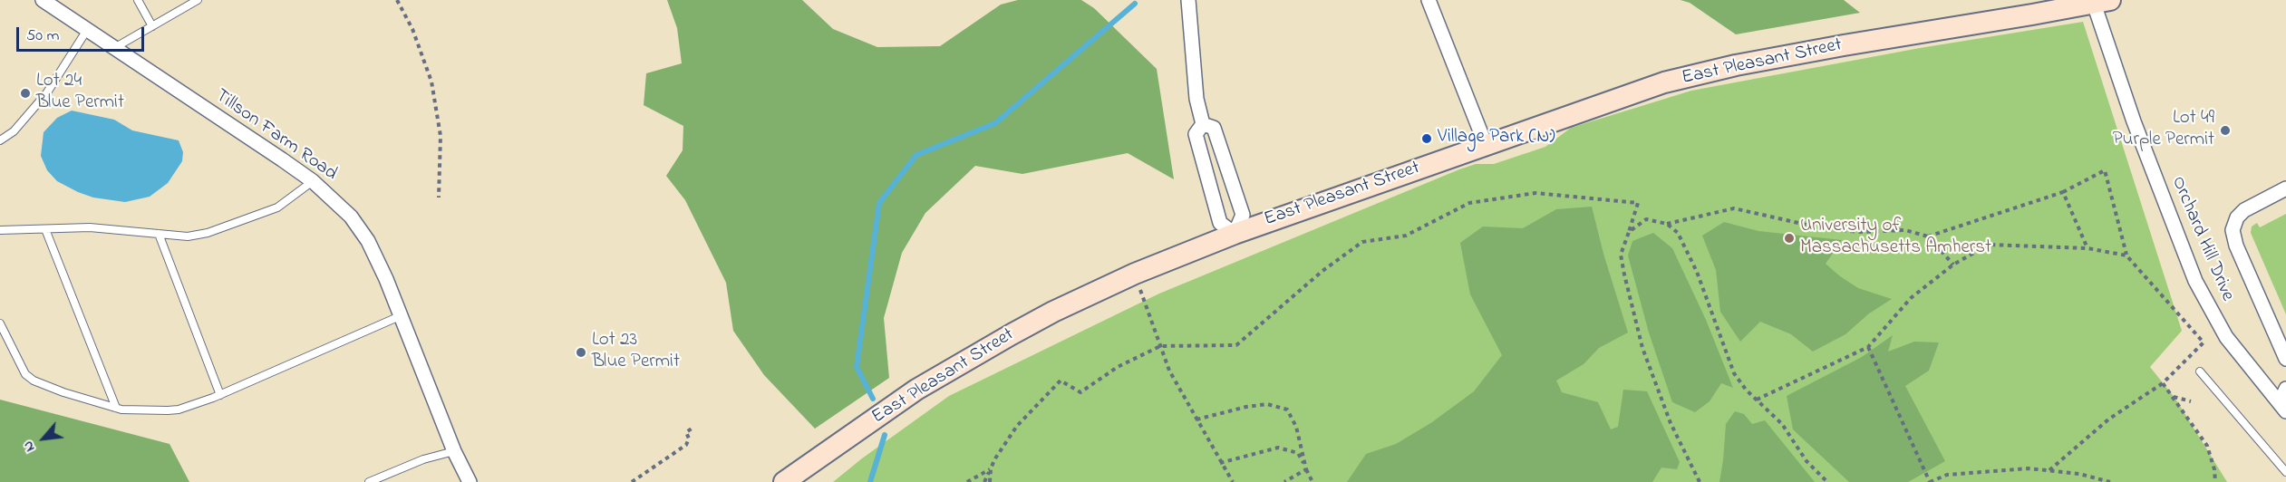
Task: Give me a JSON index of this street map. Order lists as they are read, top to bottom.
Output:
{
  "streets": {
    "main road": ["East Pleasant Street"],
    "street": ["Tillson Farm Road", "Orchard Hill Drive"]
  },
  "crossings": [
    ["East Pleasant Street", "Orchard Hill Drive"]
  ],
  "places": [
    "Lot 24 Blue Permit",
    "Lot 49 Purple Permit",
    "Village Park (N)",
    "University of Massachusetts Amherst",
    "Lot 23 Blue Permit"
  ],
  "scale_bar": "50 m",
  "north": "bottom left"
}
